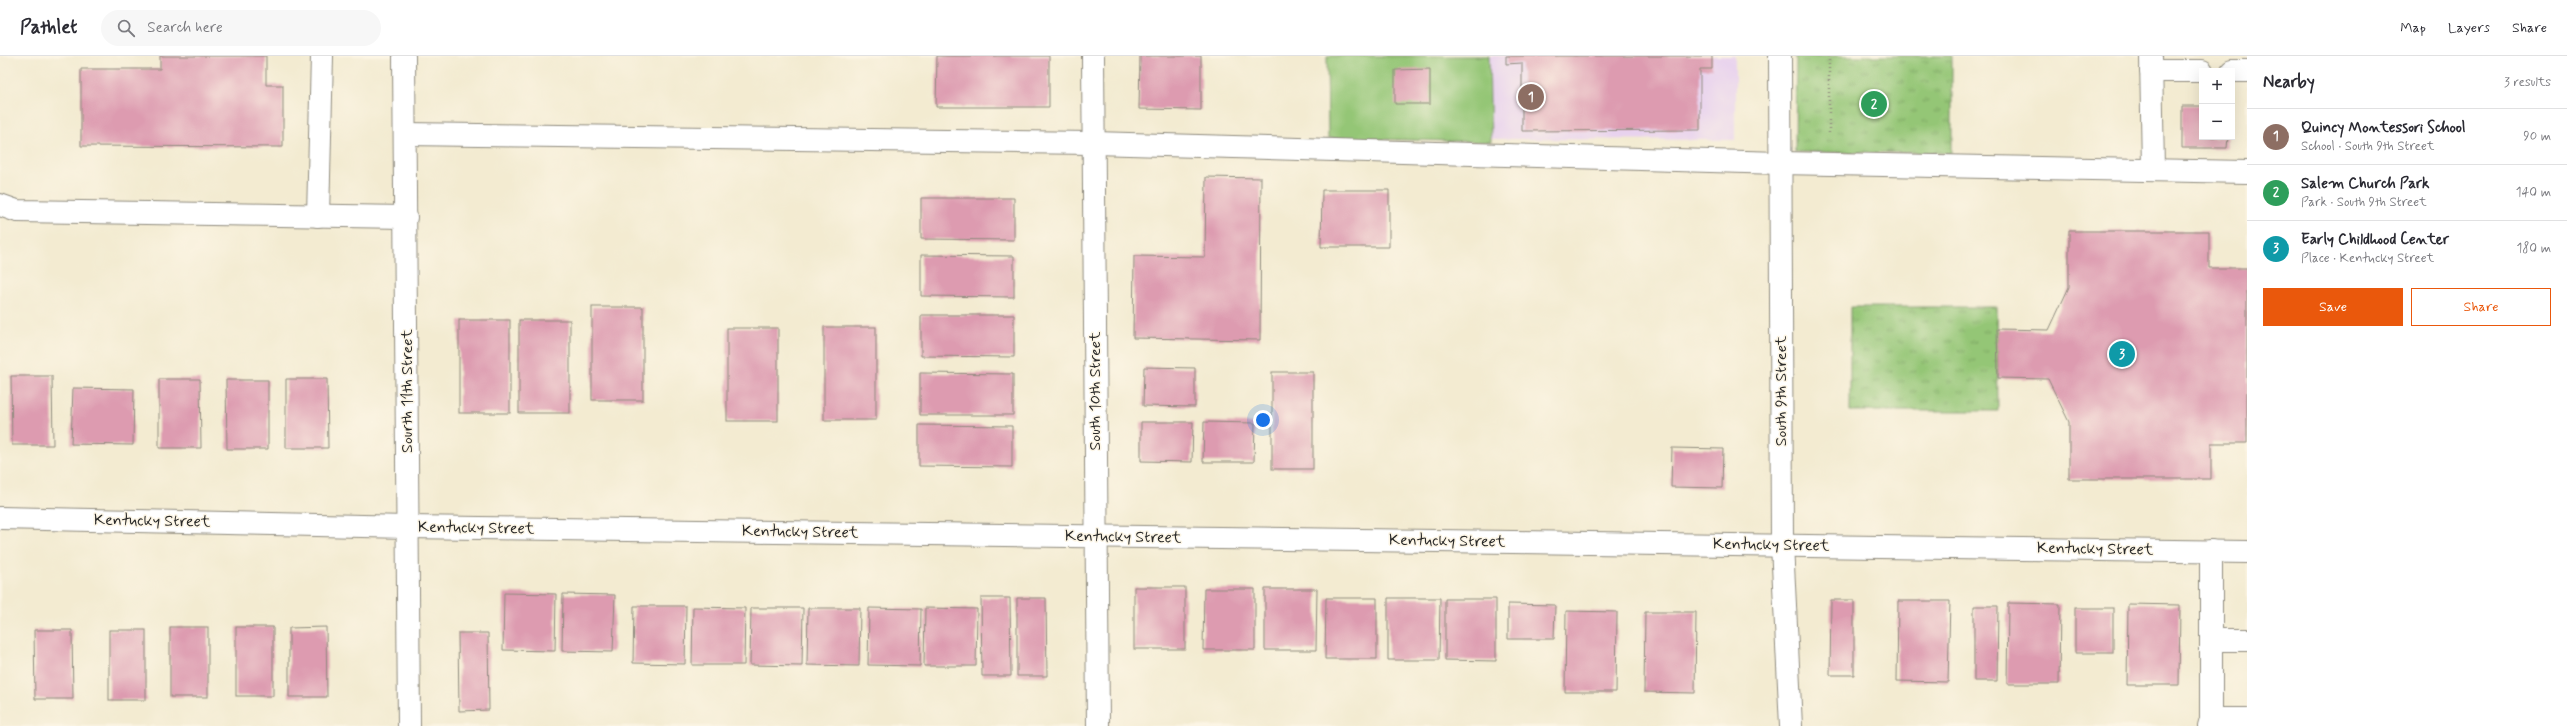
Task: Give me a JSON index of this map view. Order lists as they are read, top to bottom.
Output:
{
  "streets": {
    "street": [
      "Sourth 11th Street",
      "South 10th Street",
      "South 9th Street",
      "Kentucky Street"
    ]
  },
  "crossings": [
    ["Sourth 11th Street", "Kentucky Street"],
    ["South 10th Street", "Kentucky Street"],
    ["South 9th Street", "Kentucky Street"]
  ],
  "page": {
    "header": "Pathlet",
    "search": "Search here",
    "nav": ["Map", "Layers", "Share"],
    "heading": ["Nearby", "3 results"],
    "map_buttons": ["+", "−"],
    "pins": ["1", "2", "3"],
    "list": [
      {
        "mark": "1",
        "name": "Quincy Montessori School",
        "note": "School · South 9th Street",
        "value": "90 m"
      },
      {
        "mark": "2",
        "name": "Salem Church Park",
        "note": "Park · South 9th Street",
        "value": "140 m"
      },
      {
        "mark": "3",
        "name": "Early Childhood Center",
        "note": "Place · Kentucky Street",
        "value": "180 m"
      }
    ],
    "buttons": ["Save", "Share"]
  }
}
